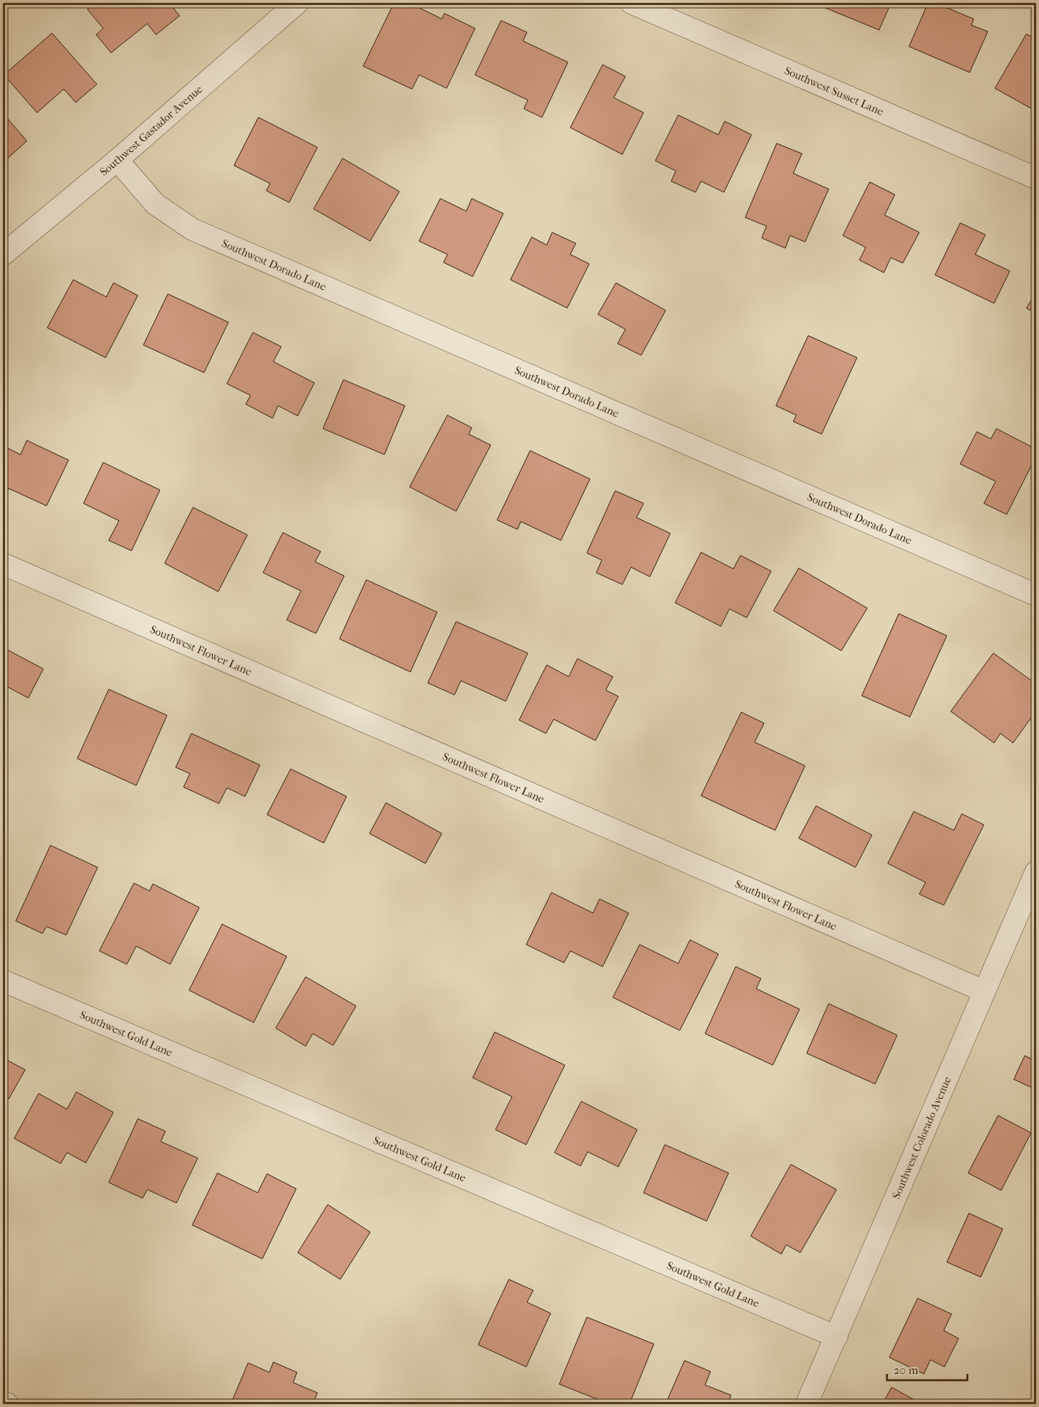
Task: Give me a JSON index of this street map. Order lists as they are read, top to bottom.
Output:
{
  "streets": {
    "street": [
      "Southwest Susset Lane",
      "Southwest Gastador Avenue",
      "Southwest Dorado Lane",
      "Southwest Flower Lane",
      "Southwest Gold Lane",
      "Southwest Colorado Avenue"
    ]
  },
  "crossings": [
    ["Southwest Gastador Avenue", "Southwest Dorado Lane"],
    ["Southwest Flower Lane", "Southwest Colorado Avenue"],
    ["Southwest Gold Lane", "Southwest Colorado Avenue"]
  ],
  "scale_bar": "20 m"
}
